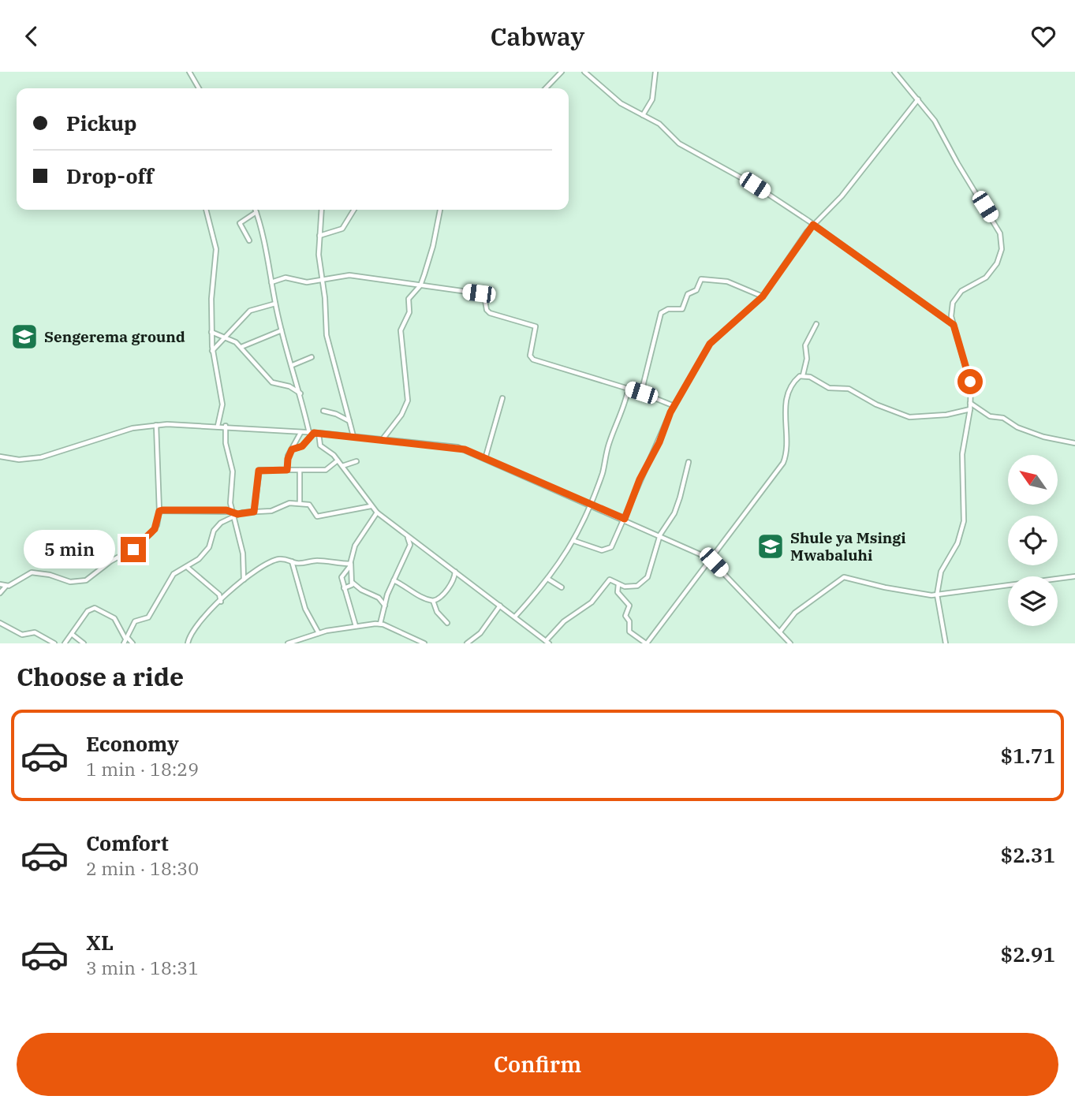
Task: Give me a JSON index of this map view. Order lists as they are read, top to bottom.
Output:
{
  "places": {
    "school or university": ["Sengerema ground", "Shule ya Msingi Mwabaluhi"]
  },
  "north": "top left",
  "page": {
    "header": "Cabway",
    "banner": ["Pickup", "Drop-off"],
    "bubble": "5 min",
    "heading": "Choose a ride",
    "list": [
      {
        "name": "Economy",
        "note": "1 min · 18:29",
        "value": "$1.71"
      },
      {
        "name": "Comfort",
        "note": "2 min · 18:30",
        "value": "$2.31"
      },
      {
        "name": "XL",
        "note": "3 min · 18:31",
        "value": "$2.91"
      }
    ],
    "buttons": "Confirm"
  }
}
